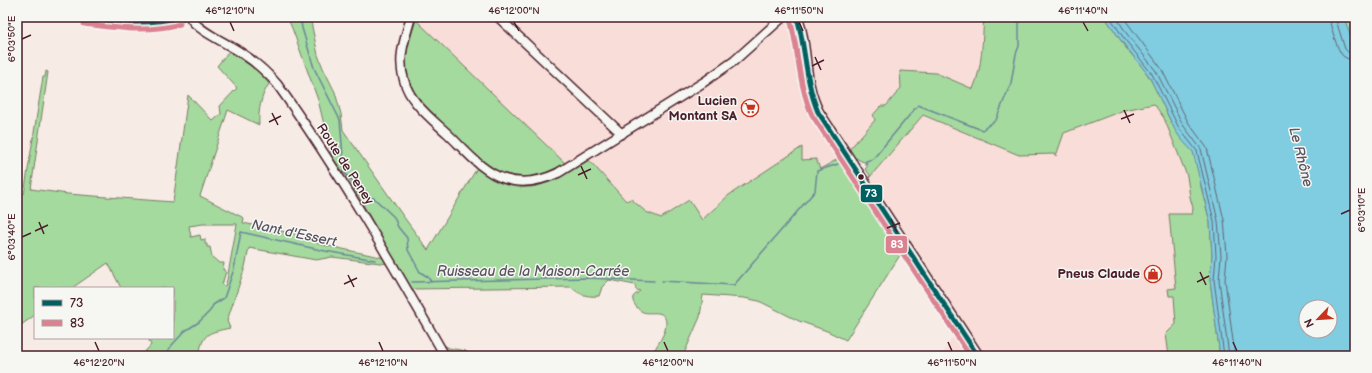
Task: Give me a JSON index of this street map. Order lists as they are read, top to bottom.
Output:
{
  "streets": {
    "street": ["Route de Peney"]
  },
  "water": ["Le Rhône", "Nant d'Essert", "Ruisseau de la Maison-Carrée"],
  "places": {
    "supermarket": ["Lucien Montant SA"],
    "shop": ["Pneus Claude"]
  },
  "lines": ["transit line 73", "transit line 83"],
  "legend": ["73", "83"],
  "north": "bottom left",
  "coordinates": [
    "46°12'10\"N",
    "46°12'00\"N",
    "46°11'50\"N",
    "46°11'40\"N",
    "6°03'50\"E",
    "6°03'10\"E",
    "6°03'40\"E",
    "46°12'20\"N"
  ]
}
